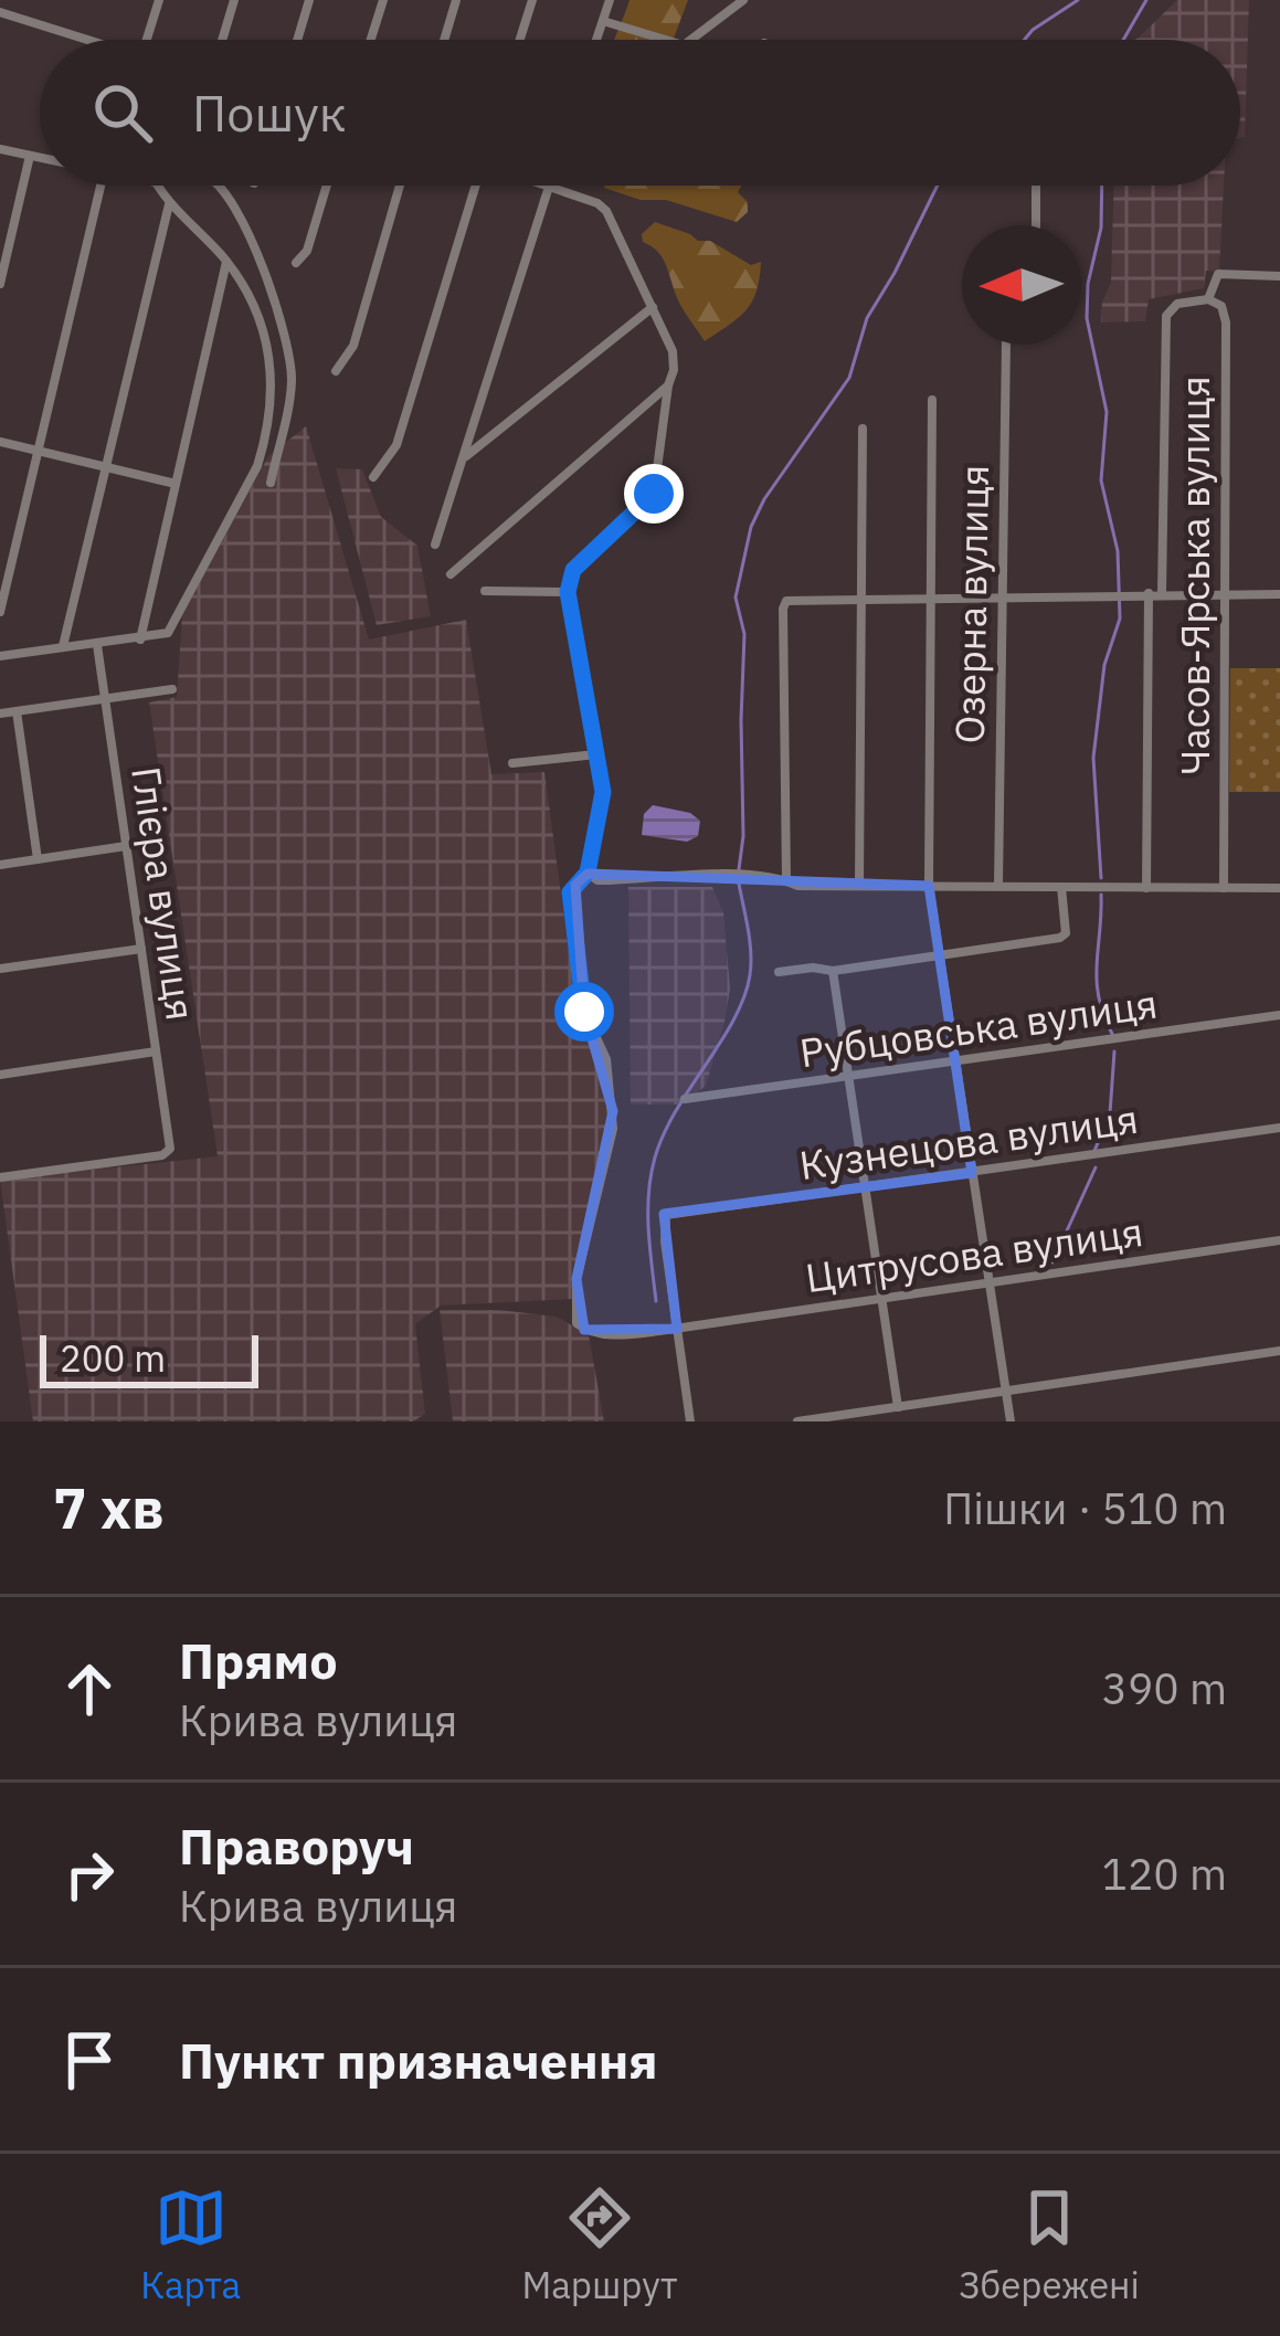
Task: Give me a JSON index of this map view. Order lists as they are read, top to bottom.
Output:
{
  "streets": {
    "street": [
      "Часов-Ярська вулиця",
      "Озерна вулиця",
      "Глієра вулиця",
      "Рубцовська вулиця",
      "Кузнецова вулиця",
      "Цитрусова вулиця"
    ]
  },
  "crossings": [
    ["Кузнецова вулиця", "Цитрусова вулиця"]
  ],
  "scale_bar": "200 m",
  "north": "left",
  "page": {
    "search": "Пошук",
    "scale": "200 m",
    "heading": ["7 хв", "Пішки · 510 m"],
    "list": [
      ["Прямо", "Крива вулиця", "390 m"],
      ["Праворуч", "Крива вулиця", "120 m"],
      "Пункт призначення"
    ],
    "nav": ["Карта", "Маршрут", "Збережені"]
  }
}
